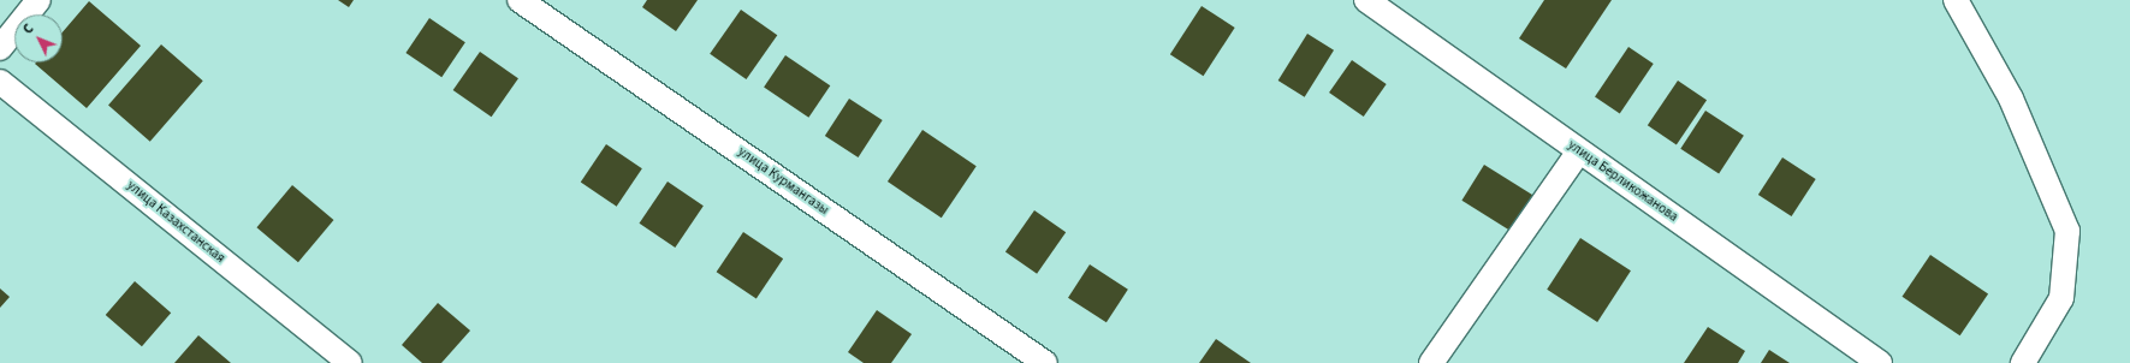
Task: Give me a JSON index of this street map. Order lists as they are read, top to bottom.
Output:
{
  "streets": {
    "street": ["улица Курмангазы", "улица Берликожанова", "улица Казахстанская"]
  },
  "north": "top left"
}
